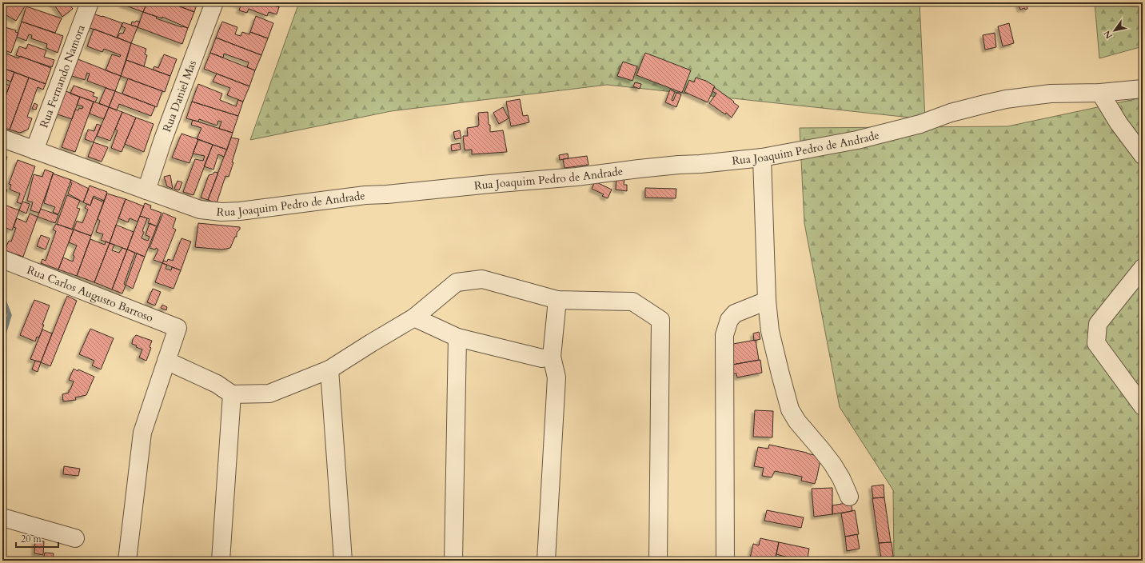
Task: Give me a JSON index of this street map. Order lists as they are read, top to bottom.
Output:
{
  "streets": {
    "street": [
      "Rua Fernando Namora",
      "Rua Daniel Mas",
      "Rua Joaquim Pedro de Andrade",
      "Rua Carlos Augusto Barroso"
    ]
  },
  "crossings": [
    ["Rua Fernando Namora", "Rua Joaquim Pedro de Andrade"],
    ["Rua Daniel Mas", "Rua Joaquim Pedro de Andrade"]
  ],
  "scale_bar": "20 m",
  "north": "bottom left"
}
